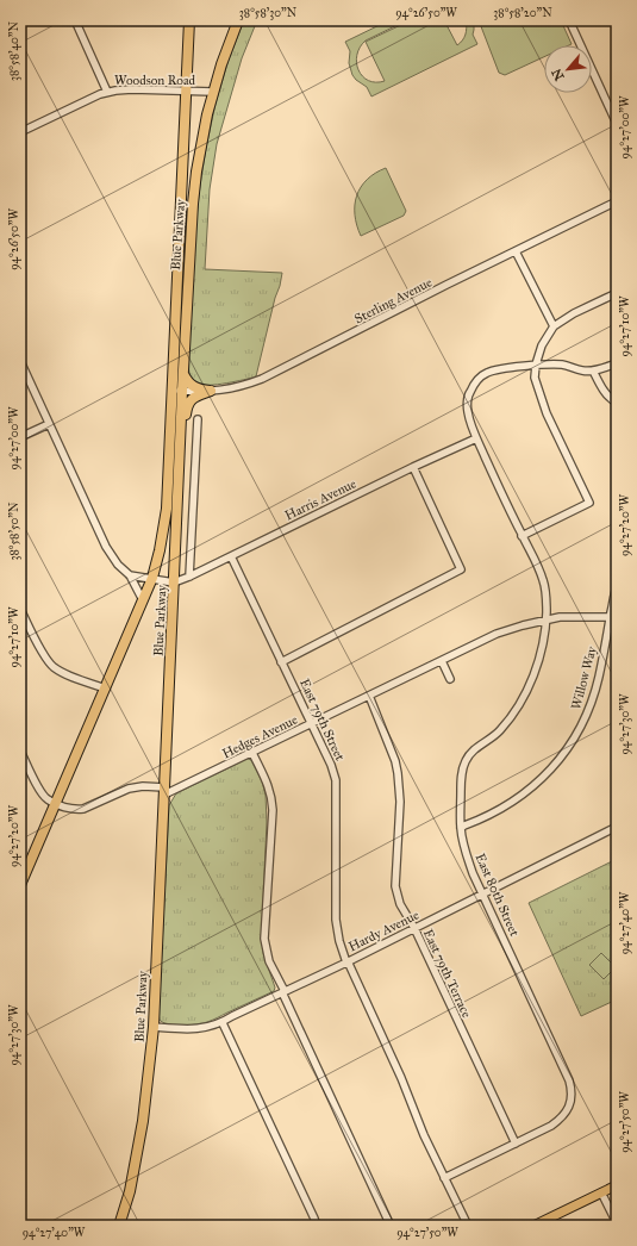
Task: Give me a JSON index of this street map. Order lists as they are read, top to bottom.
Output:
{
  "streets": {
    "highway": ["Blue Parkway"],
    "street": [
      "Woodson Road",
      "Sterling Avenue",
      "Harris Avenue",
      "Willow Way",
      "East 79th Street",
      "Hedges Avenue",
      "East 80th Street",
      "Hardy Avenue",
      "East 79th Terrace"
    ]
  },
  "crossings": [
    ["Woodson Road", "Blue Parkway"],
    ["Blue Parkway", "Sterling Avenue"],
    ["Blue Parkway", "Harris Avenue"],
    ["Blue Parkway", "Hedges Avenue"],
    ["Blue Parkway", "Hardy Avenue"],
    ["Harris Avenue", "East 79th Street"],
    ["Harris Avenue", "East 80th Street"],
    ["Willow Way", "Hedges Avenue"],
    ["Willow Way", "East 80th Street"],
    ["East 79th Street", "Hedges Avenue"],
    ["East 79th Street", "Hardy Avenue"],
    ["Hedges Avenue", "East 80th Street"],
    ["Hedges Avenue", "East 79th Terrace"],
    ["East 80th Street", "Hardy Avenue"],
    ["East 80th Street", "East 79th Terrace"],
    ["Hardy Avenue", "East 79th Terrace"]
  ],
  "north": "bottom left",
  "coordinates": [
    "38°58'30\"N",
    "94°26'50\"W",
    "38°58'20\"N",
    "38°58'40\"N",
    "94°27'00\"W",
    "94°27'10\"W",
    "94°27'20\"W",
    "38°58'50\"N",
    "94°27'30\"W",
    "94°27'40\"W",
    "94°27'50\"W"
  ]
}
